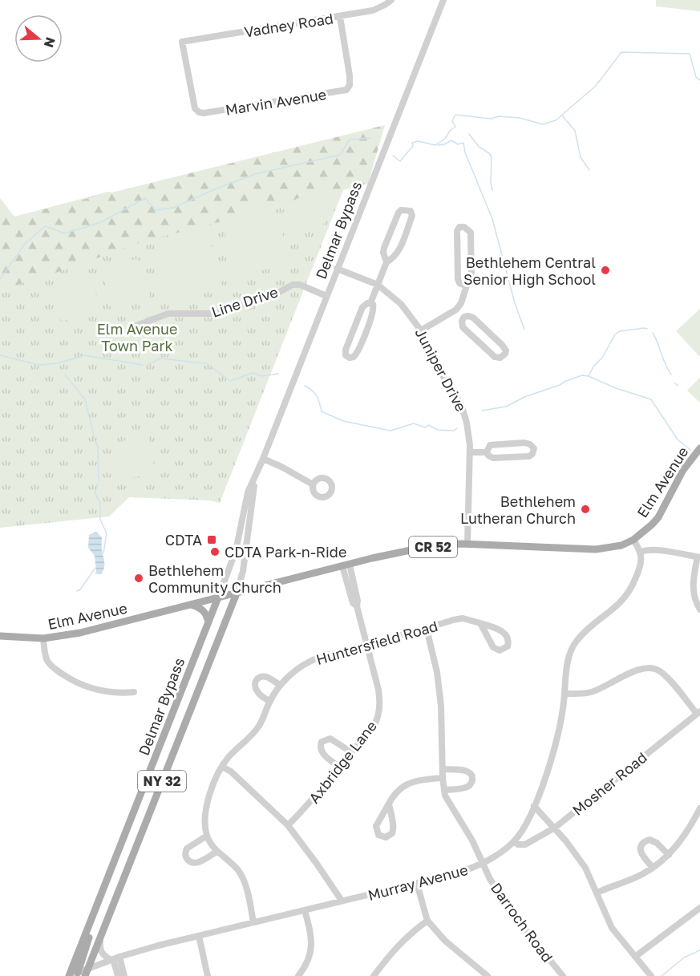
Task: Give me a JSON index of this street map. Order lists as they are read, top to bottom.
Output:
{
  "streets": {
    "main road": [
      "Delmar Bypass",
      "Elm Avenue",
      "CR 52",
      "NY 32"
    ],
    "street": [
      "Vadney Road",
      "Marvin Avenue",
      "Line Drive",
      "Juniper Drive",
      "Huntersfield Road",
      "Axbridge Lane",
      "Mosher Road",
      "Murray Avenue",
      "Darroch Road"
    ]
  },
  "crossings": [
    ["Vadney Road", "Marvin Avenue"],
    ["Delmar Bypass", "Line Drive"],
    ["Delmar Bypass", "Juniper Drive"],
    ["Delmar Bypass", "Elm Avenue"],
    ["Delmar Bypass", "Murray Avenue"],
    ["Juniper Drive", "Elm Avenue"],
    ["Elm Avenue", "Axbridge Lane"],
    ["Huntersfield Road", "Axbridge Lane"],
    ["Huntersfield Road", "Murray Avenue"],
    ["Huntersfield Road", "Darroch Road"],
    ["Mosher Road", "Murray Avenue"],
    ["Murray Avenue", "Darroch Road"]
  ],
  "parks": ["Elm Avenue Town Park"],
  "places": {
    "other": [
      "Bethlehem Central Senior High School",
      "Bethlehem Lutheran Church",
      "CDTA Park-n-Ride",
      "Bethlehem Community Church"
    ],
    "transit": ["CDTA"]
  },
  "north": "right"
}
